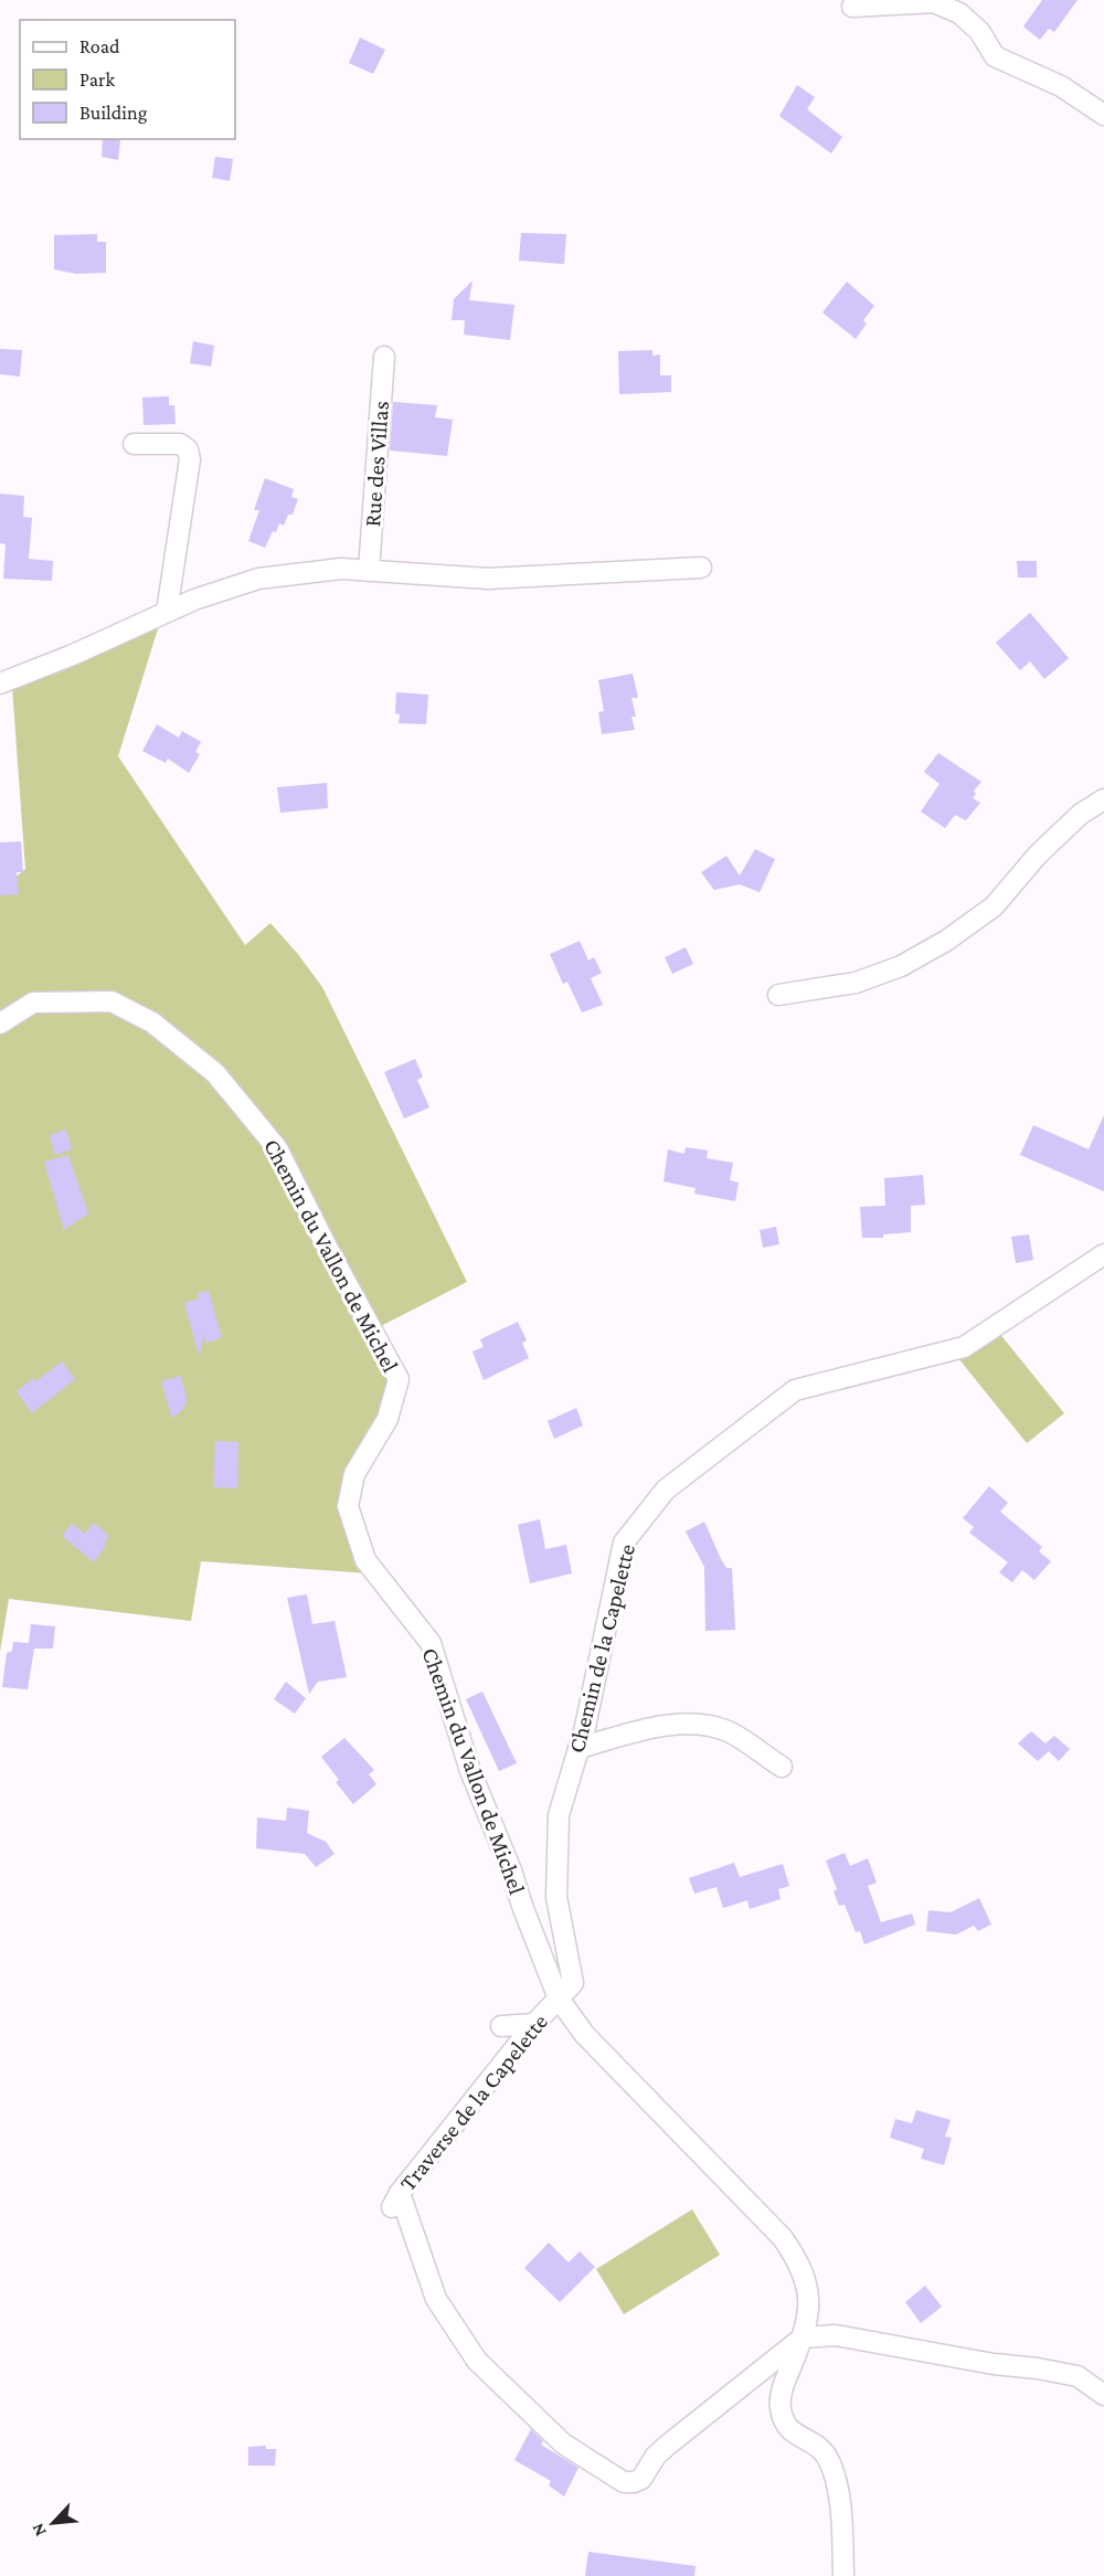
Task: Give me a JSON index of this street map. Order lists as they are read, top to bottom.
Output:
{
  "streets": {
    "street": [
      "Rue des Villas",
      "Chemin du Vallon de Michel",
      "Chemin de la Capelette",
      "Traverse de la Capelette"
    ]
  },
  "crossings": [
    ["Chemin du Vallon de Michel", "Chemin de la Capelette"],
    ["Chemin du Vallon de Michel", "Traverse de la Capelette"],
    ["Chemin de la Capelette", "Traverse de la Capelette"]
  ],
  "legend": ["Road", "Park", "Building"],
  "north": "bottom left"
}
